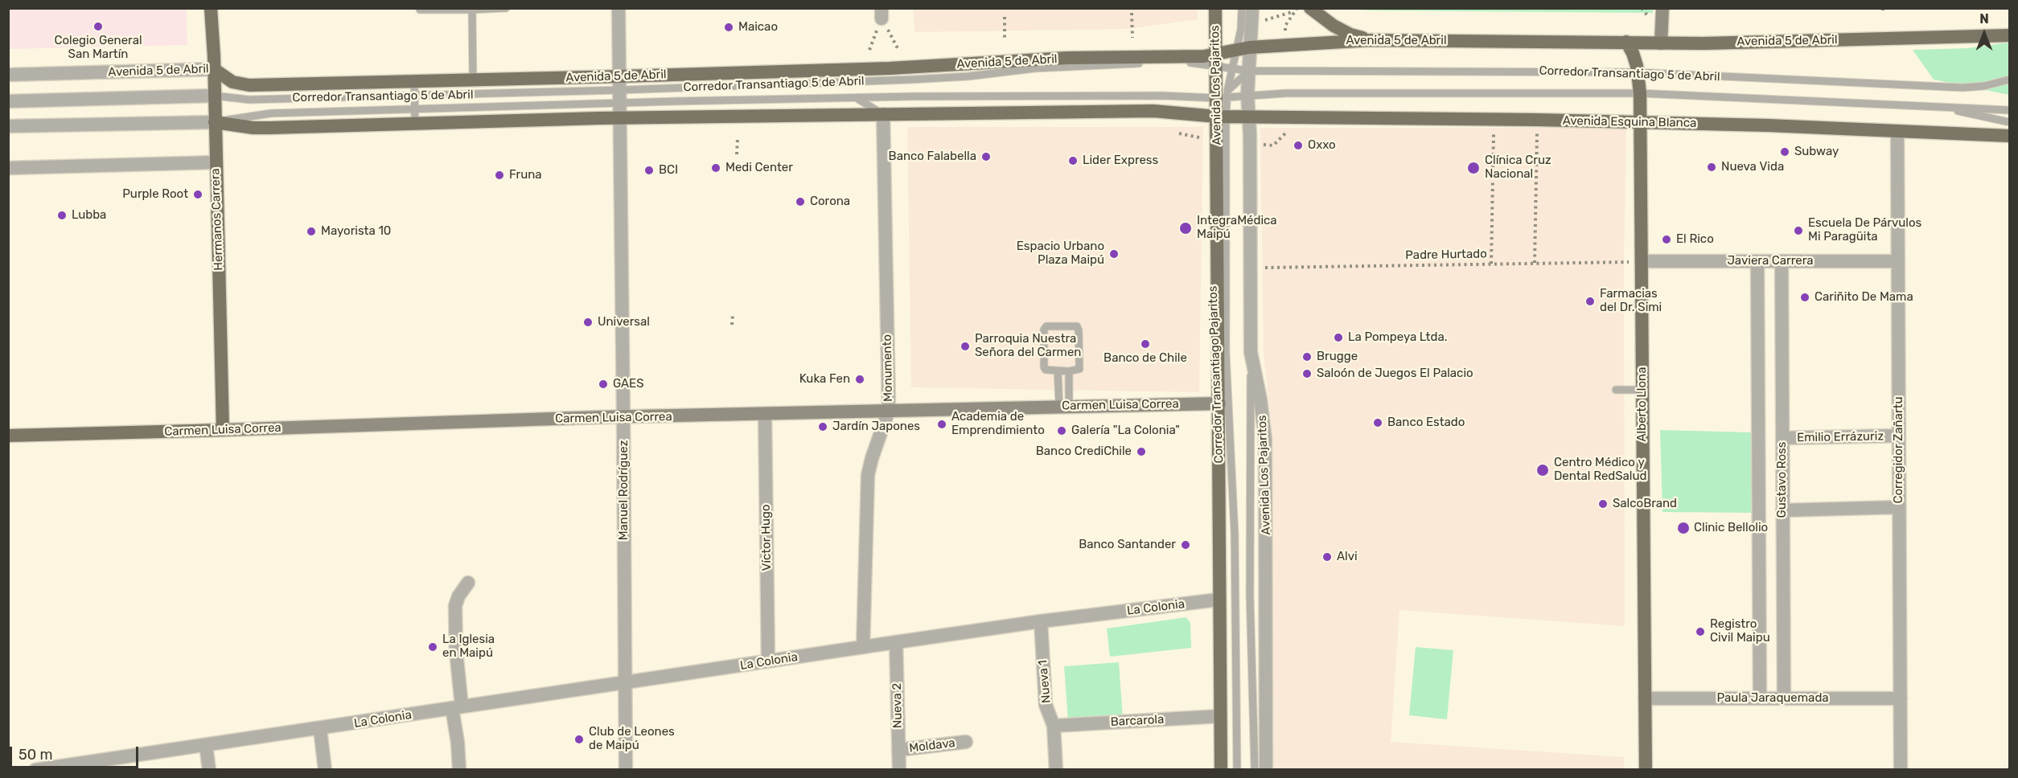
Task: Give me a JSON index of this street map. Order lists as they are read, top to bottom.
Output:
{
  "streets": {
    "main road": [
      "Avenida 5 de Abril",
      "Avenida Los Pajaritos",
      "Avenida Esquina Blanca",
      "Hermanos Carrera",
      "Alberto Llona",
      "Carmen Luisa Correa"
    ],
    "street": [
      "Corredor Transantiago 5 de Abril",
      "Javiera Carrera",
      "Monumento",
      "Emilio Errázuriz",
      "Corregidor Zañartu",
      "Gustavo Ross",
      "Manuel Rodríguez",
      "Víctor Hugo",
      "La Colonia",
      "Nueva 1",
      "Paula Jaraquemada",
      "Nueva 2",
      "Barcarola",
      "Moldava"
    ],
    "lane": ["Corredor Transantiago Pajaritos"],
    "path": ["Padre Hurtado"]
  },
  "crossings": [
    ["Avenida 5 de Abril", "Corredor Transantiago 5 de Abril"],
    ["Avenida 5 de Abril", "Avenida Los Pajaritos"],
    ["Avenida 5 de Abril", "Hermanos Carrera"],
    ["Avenida 5 de Abril", "Alberto Llona"],
    ["Avenida 5 de Abril", "Manuel Rodríguez"],
    ["Corredor Transantiago 5 de Abril", "Avenida Los Pajaritos"],
    ["Corredor Transantiago 5 de Abril", "Hermanos Carrera"],
    ["Corredor Transantiago 5 de Abril", "Monumento"],
    ["Corredor Transantiago 5 de Abril", "Alberto Llona"],
    ["Corredor Transantiago 5 de Abril", "Manuel Rodríguez"],
    ["Avenida Los Pajaritos", "Avenida Esquina Blanca"],
    ["Avenida Los Pajaritos", "Padre Hurtado"],
    ["Avenida Los Pajaritos", "Corredor Transantiago Pajaritos"],
    ["Avenida Los Pajaritos", "Carmen Luisa Correa"],
    ["Avenida Los Pajaritos", "La Colonia"],
    ["Avenida Los Pajaritos", "Barcarola"],
    ["Avenida Esquina Blanca", "Alberto Llona"],
    ["Avenida Esquina Blanca", "Corregidor Zañartu"],
    ["Hermanos Carrera", "Carmen Luisa Correa"],
    ["Padre Hurtado", "Javiera Carrera"],
    ["Padre Hurtado", "Alberto Llona"],
    ["Javiera Carrera", "Alberto Llona"],
    ["Javiera Carrera", "Corregidor Zañartu"],
    ["Javiera Carrera", "Gustavo Ross"],
    ["Monumento", "Carmen Luisa Correa"],
    ["Monumento", "La Colonia"],
    ["Alberto Llona", "Paula Jaraquemada"],
    ["Carmen Luisa Correa", "Manuel Rodríguez"],
    ["Carmen Luisa Correa", "Víctor Hugo"],
    ["Emilio Errázuriz", "Corregidor Zañartu"],
    ["Emilio Errázuriz", "Gustavo Ross"],
    ["Corregidor Zañartu", "Paula Jaraquemada"],
    ["Gustavo Ross", "Paula Jaraquemada"],
    ["Manuel Rodríguez", "La Colonia"],
    ["Víctor Hugo", "La Colonia"],
    ["La Colonia", "Nueva 1"],
    ["La Colonia", "Nueva 2"],
    ["Nueva 1", "Barcarola"],
    ["Nueva 2", "Moldava"]
  ],
  "places": [
    "Colegio General San Martín",
    "Maicao",
    "Oxxo",
    "Subway",
    "Banco Falabella",
    "Lider Express",
    "Nueva Vida",
    "Medi Center",
    "Clínica Cruz Nacional",
    "BCI",
    "Fruna",
    "Purple Root",
    "Corona",
    "Lubba",
    "IntegraMédica Maipú",
    "Escuela De Párvulos Mi Paragüita",
    "Mayorista 10",
    "El Rico",
    "Espacio Urbano Plaza Maipú",
    "Cariñito De Mama",
    "Farmacias del Dr. Simi",
    "Universal",
    "La Pompeya Ltda.",
    "Banco de Chile",
    "Parroquia Nuestra Señora del Carmen",
    "Brugge",
    "Saloón de Juegos El Palacio",
    "Kuka Fen",
    "GAES",
    "Banco Estado",
    "Academia de Emprendimiento",
    "Jardín Japones",
    "Galería \"La Colonia\"",
    "Banco CrediChile",
    "Centro Médico y Dental RedSalud",
    "SalcoBrand",
    "Clinic Bellolio",
    "Banco Santander",
    "Alvi",
    "Registro Civil Maipu",
    "La Iglesia en Maipú",
    "Club de Leones de Maipú"
  ],
  "scale_bar": "50 m",
  "north": "top"
}
